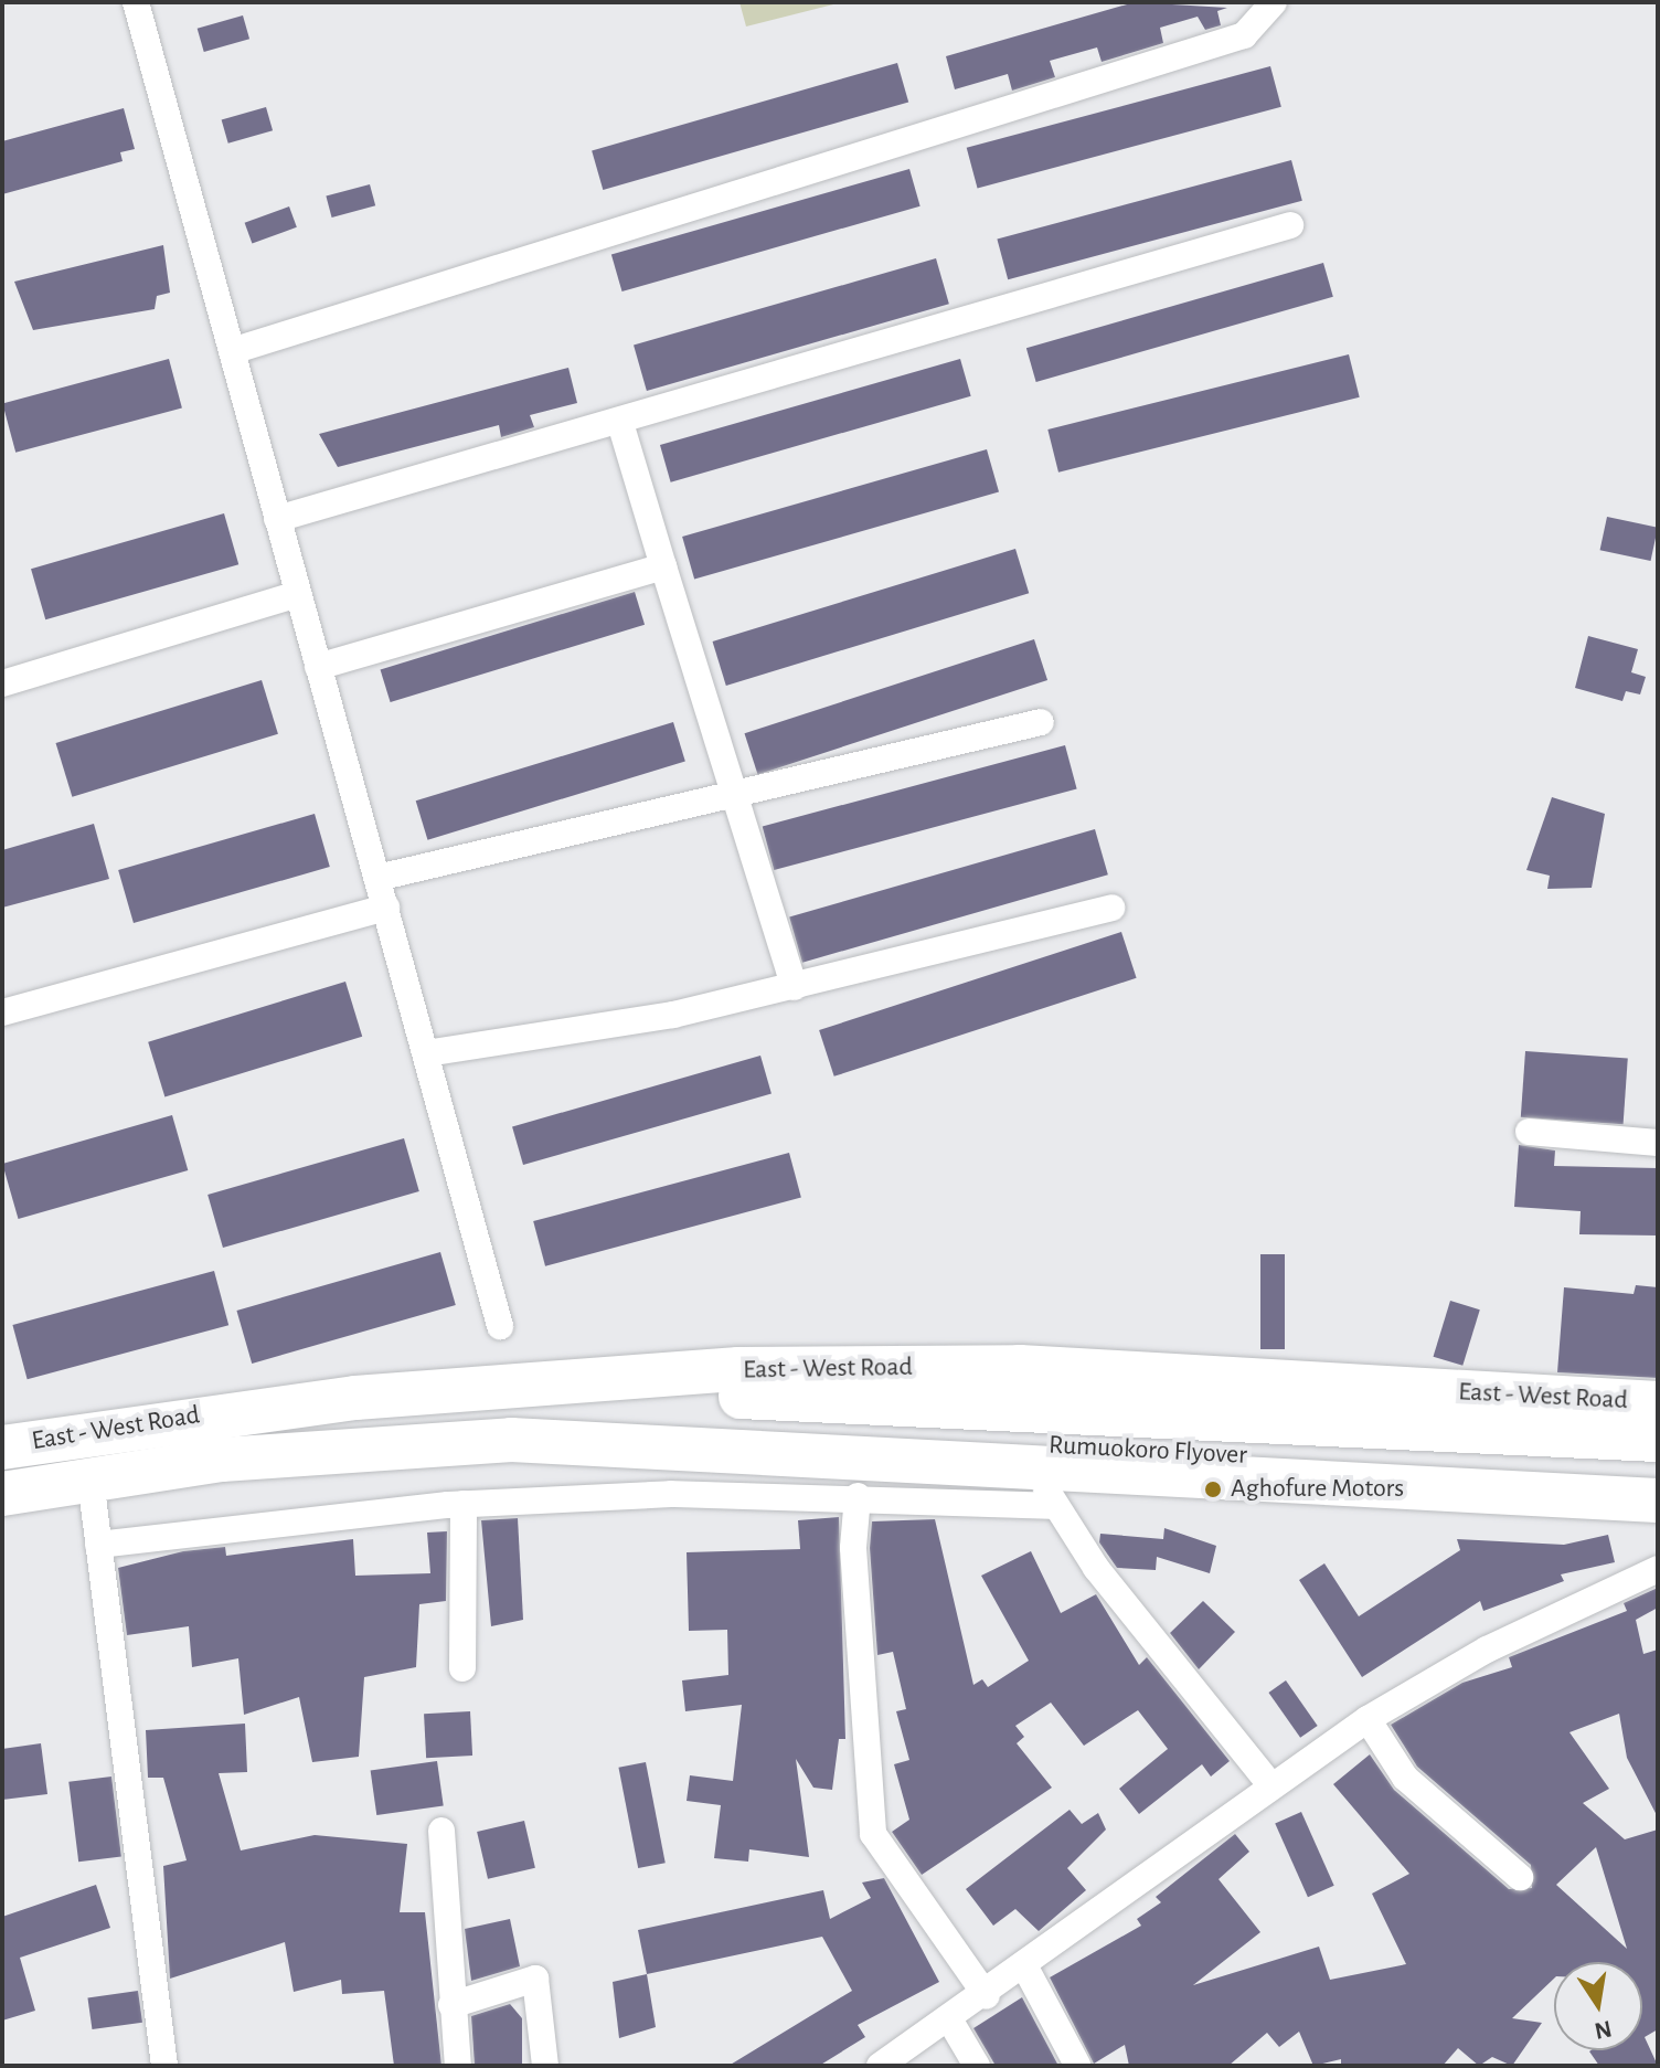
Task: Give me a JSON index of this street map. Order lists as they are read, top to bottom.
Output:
{
  "streets": {
    "main road": ["East - West Road", "Rumuokoro Flyover"]
  },
  "places": ["Aghofure Motors"],
  "north": "bottom"
}
